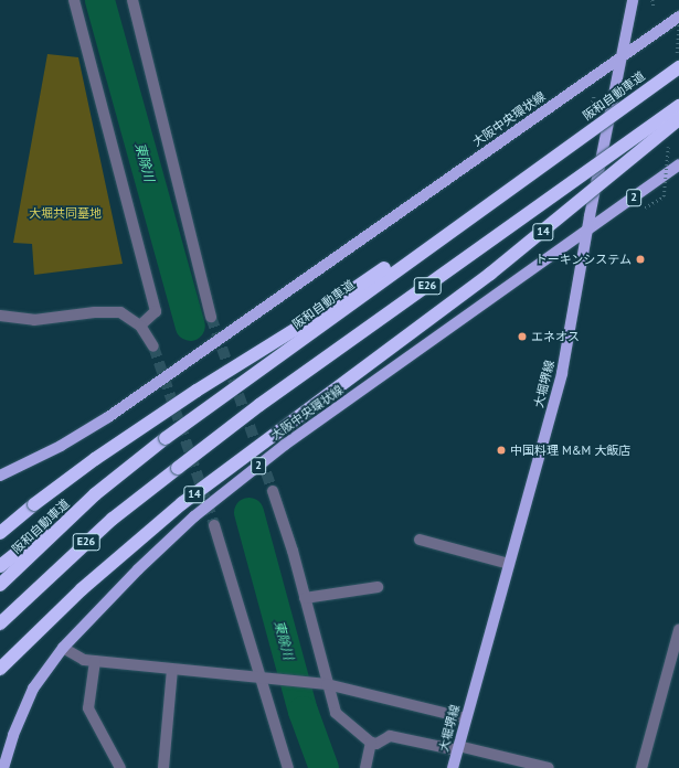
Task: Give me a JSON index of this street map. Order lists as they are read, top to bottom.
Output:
{
  "streets": {
    "highway": ["阪和自動車道", "14", "E26"],
    "main road": ["大阪中央環状線", "2", "大堀堺線"]
  },
  "crossings": [
    ["阪和自動車道", "E26"],
    ["大阪中央環状線", "大堀堺線"]
  ],
  "water": ["東除川"],
  "parks": ["大堀共同墓地"],
  "places": ["トーキンシステム", "エネオス", "中国料理 M&M 大飯店"]
}
